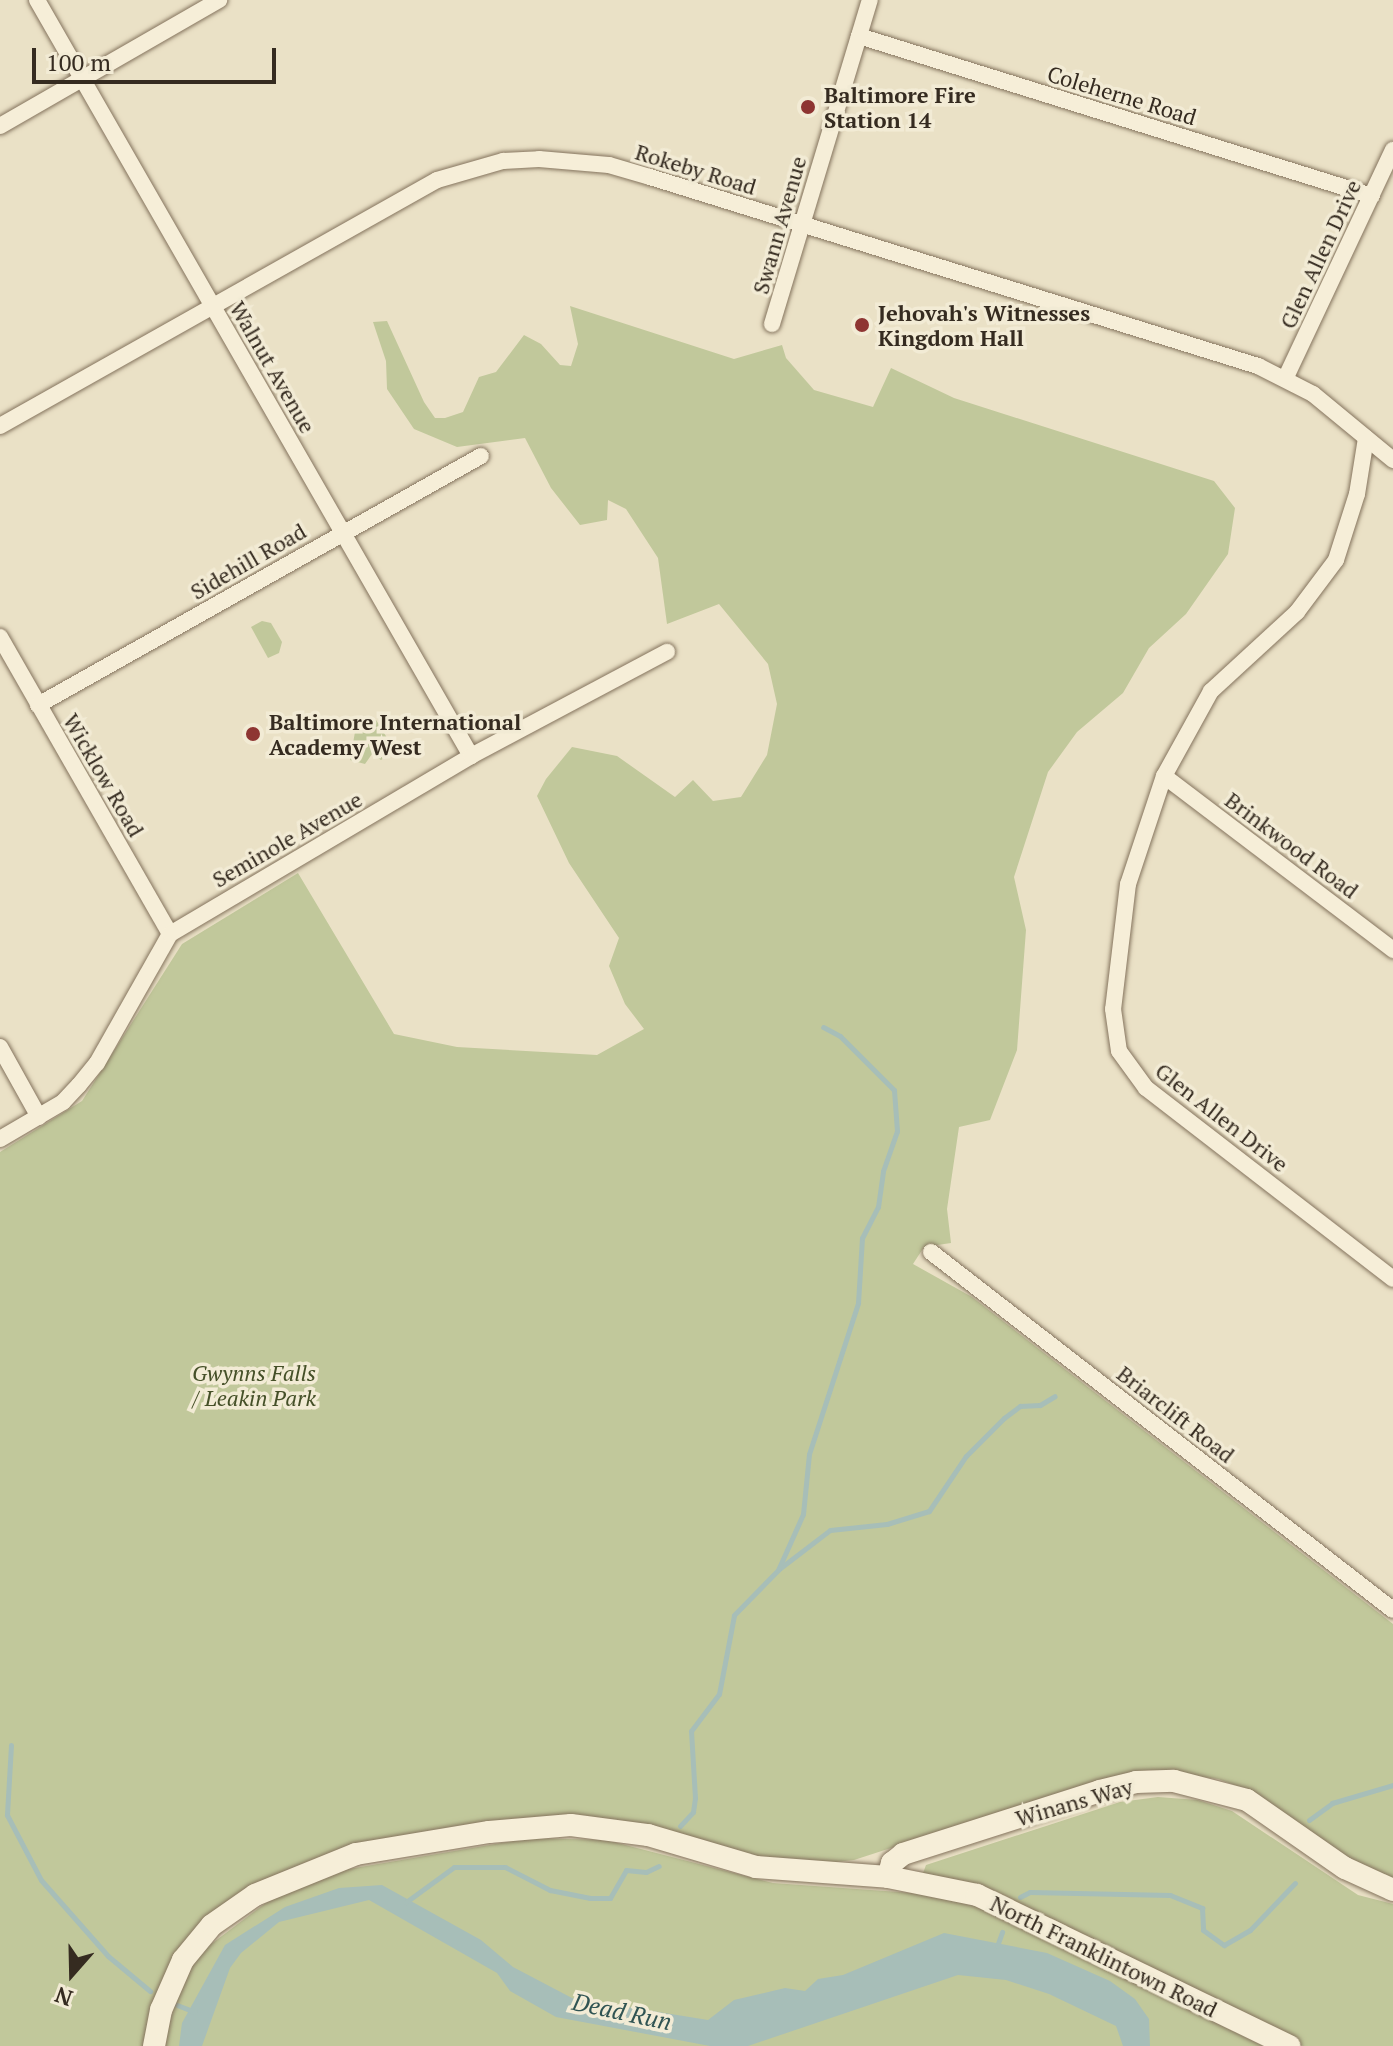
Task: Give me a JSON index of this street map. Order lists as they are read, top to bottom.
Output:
{
  "streets": {
    "street": [
      "Coleherne Road",
      "Rokeby Road",
      "Swann Avenue",
      "Glen Allen Drive",
      "Walnut Avenue",
      "Sidehill Road",
      "Wicklow Road",
      "Seminole Avenue",
      "Brinkwood Road",
      "Briarclift Road",
      "Winans Way",
      "North Franklintown Road"
    ]
  },
  "crossings": [
    ["Coleherne Road", "Swann Avenue"],
    ["Coleherne Road", "Glen Allen Drive"],
    ["Rokeby Road", "Swann Avenue"],
    ["Rokeby Road", "Glen Allen Drive"],
    ["Rokeby Road", "Walnut Avenue"],
    ["Glen Allen Drive", "Brinkwood Road"],
    ["Walnut Avenue", "Sidehill Road"],
    ["Walnut Avenue", "Seminole Avenue"],
    ["Sidehill Road", "Wicklow Road"],
    ["Wicklow Road", "Seminole Avenue"],
    ["Winans Way", "North Franklintown Road"]
  ],
  "water": ["Dead Run"],
  "parks": ["Gwynns Falls / Leakin Park"],
  "places": ["Baltimore Fire Station 14", "Jehovah's Witnesses Kingdom Hall", "Baltimore International Academy West"],
  "scale_bar": "100 m",
  "north": "bottom"
}
